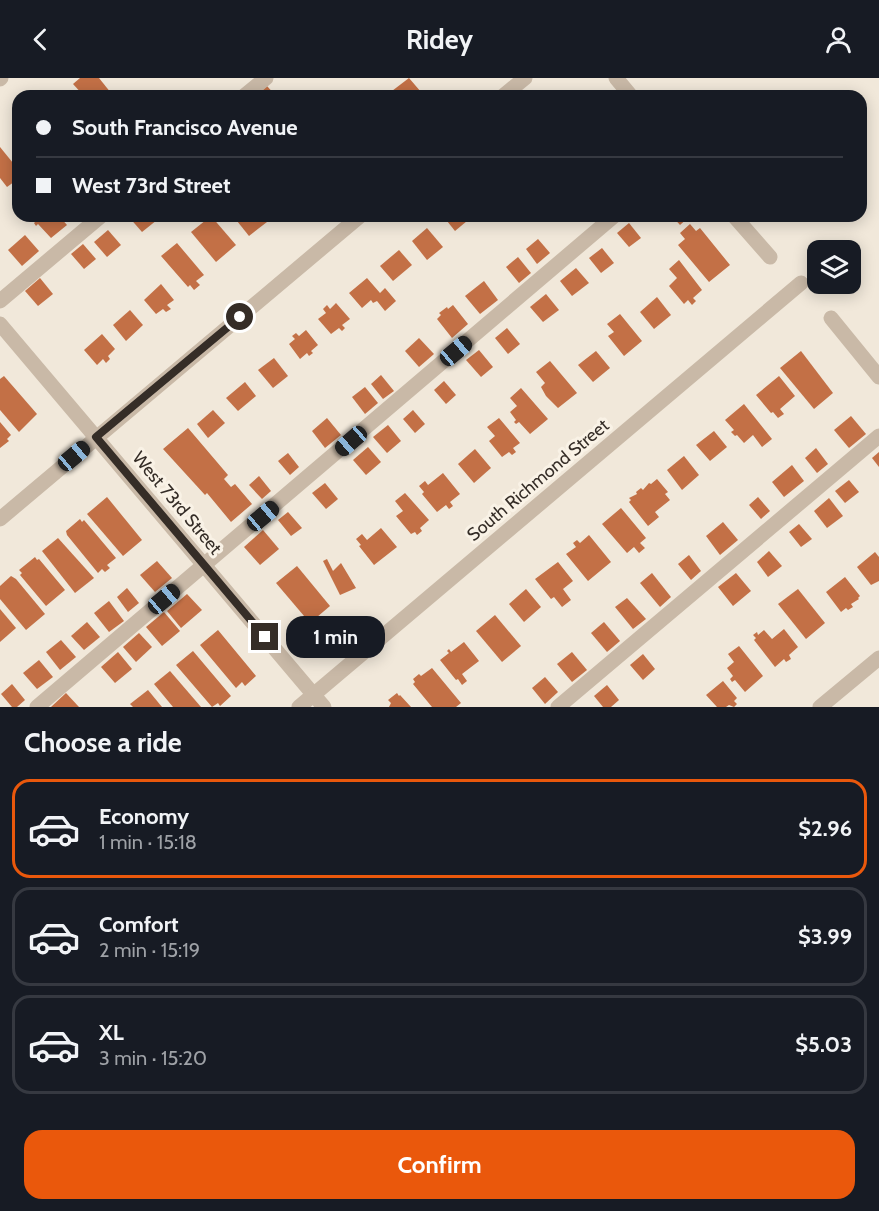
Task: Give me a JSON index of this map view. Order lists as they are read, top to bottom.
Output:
{
  "streets": {
    "street": ["South Richmond Street", "West 73rd Street"]
  },
  "crossings": [
    ["South Richmond Street", "West 73rd Street"]
  ],
  "page": {
    "header": "Ridey",
    "banner": ["South Francisco Avenue", "West 73rd Street"],
    "bubble": "1 min",
    "heading": "Choose a ride",
    "list": [
      {
        "name": "Economy",
        "note": "1 min · 15:18",
        "value": "$2.96"
      },
      {
        "name": "Comfort",
        "note": "2 min · 15:19",
        "value": "$3.99"
      },
      {
        "name": "XL",
        "note": "3 min · 15:20",
        "value": "$5.03"
      }
    ],
    "buttons": "Confirm"
  }
}
